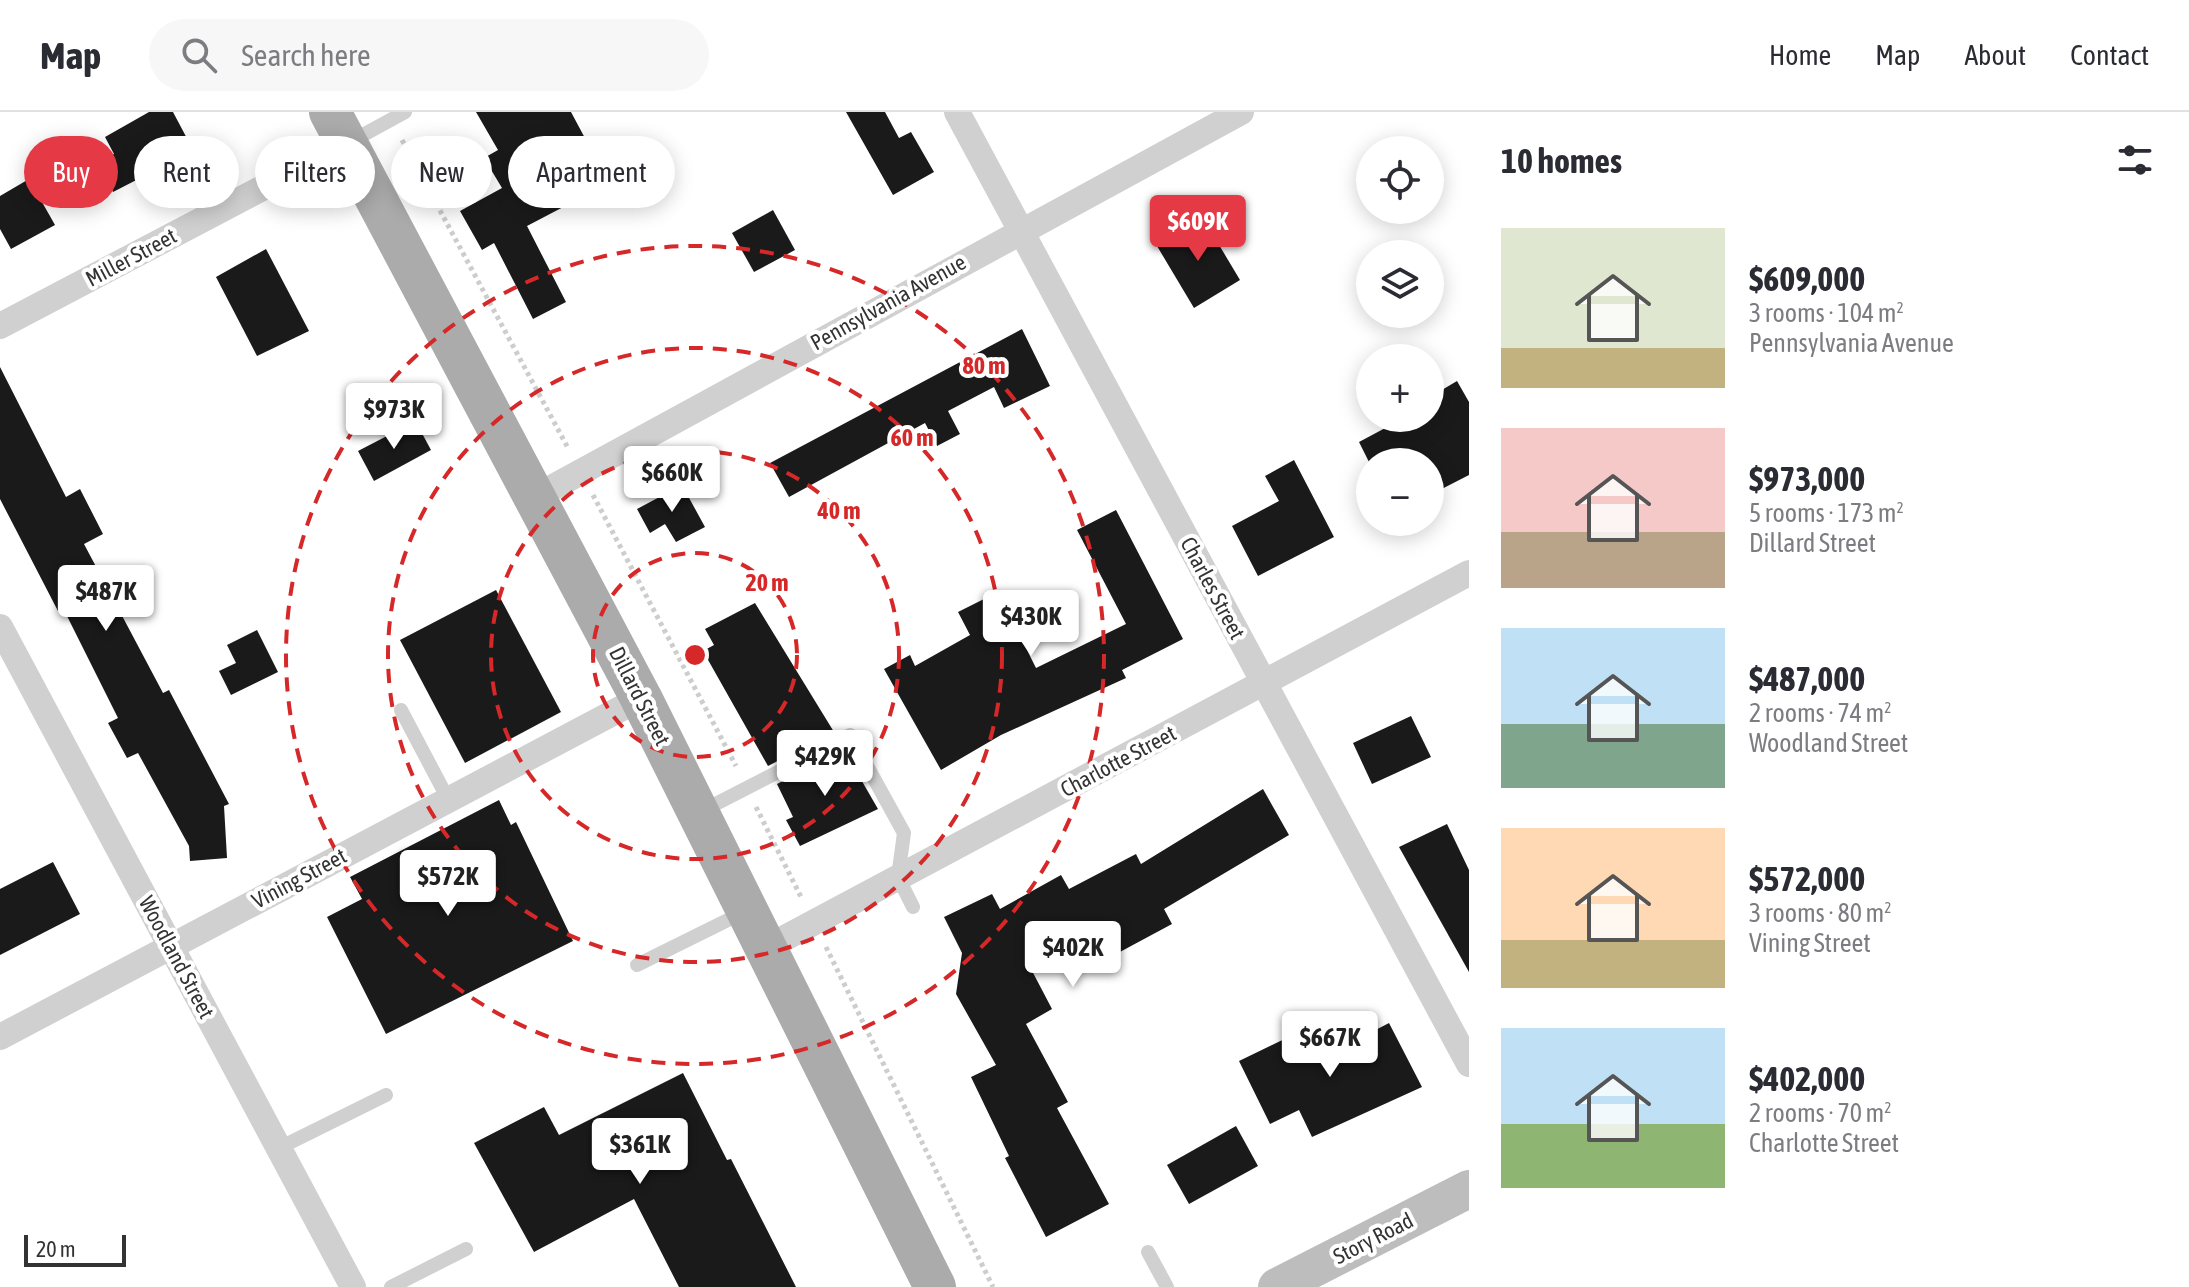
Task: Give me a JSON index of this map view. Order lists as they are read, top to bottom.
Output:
{
  "streets": {
    "main road": ["Dillard Street"],
    "street": [
      "Miller Street",
      "Pennsylvania Avenue",
      "Charles Street",
      "Charlotte Street",
      "Vining Street",
      "Woodland Street",
      "Story Road"
    ]
  },
  "crossings": [
    ["Miller Street", "Dillard Street"],
    ["Pennsylvania Avenue", "Charles Street"],
    ["Pennsylvania Avenue", "Dillard Street"],
    ["Charles Street", "Charlotte Street"],
    ["Dillard Street", "Charlotte Street"],
    ["Dillard Street", "Vining Street"],
    ["Vining Street", "Woodland Street"]
  ],
  "scale_bar": "20 m",
  "page": {
    "header": "Map",
    "search": "Search here",
    "nav": [
      "Home",
      "Map",
      "About",
      "Contact"
    ],
    "heading": "10 homes",
    "map_buttons": ["+", "−"],
    "chip": [
      "Buy",
      "Rent",
      "Filters",
      "New",
      "Apartment"
    ],
    "price": [
      "$609K",
      "$973K",
      "$660K",
      "$487K",
      "$430K",
      "$429K",
      "$572K",
      "$402K",
      "$667K",
      "$361K"
    ],
    "list": [
      {
        "name": "$609,000",
        "note": "3 rooms · 104 m² · Pennsylvania Avenue"
      },
      {
        "name": "$973,000",
        "note": "5 rooms · 173 m² · Dillard Street"
      },
      {
        "name": "$487,000",
        "note": "2 rooms · 74 m² · Woodland Street"
      },
      {
        "name": "$572,000",
        "note": "3 rooms · 80 m² · Vining Street"
      },
      {
        "name": "$402,000",
        "note": "2 rooms · 70 m² · Charlotte Street"
      }
    ],
    "scale": "20 m"
  },
  "rings": [
    "80 m",
    "60 m",
    "40 m",
    "20 m"
  ]
}
